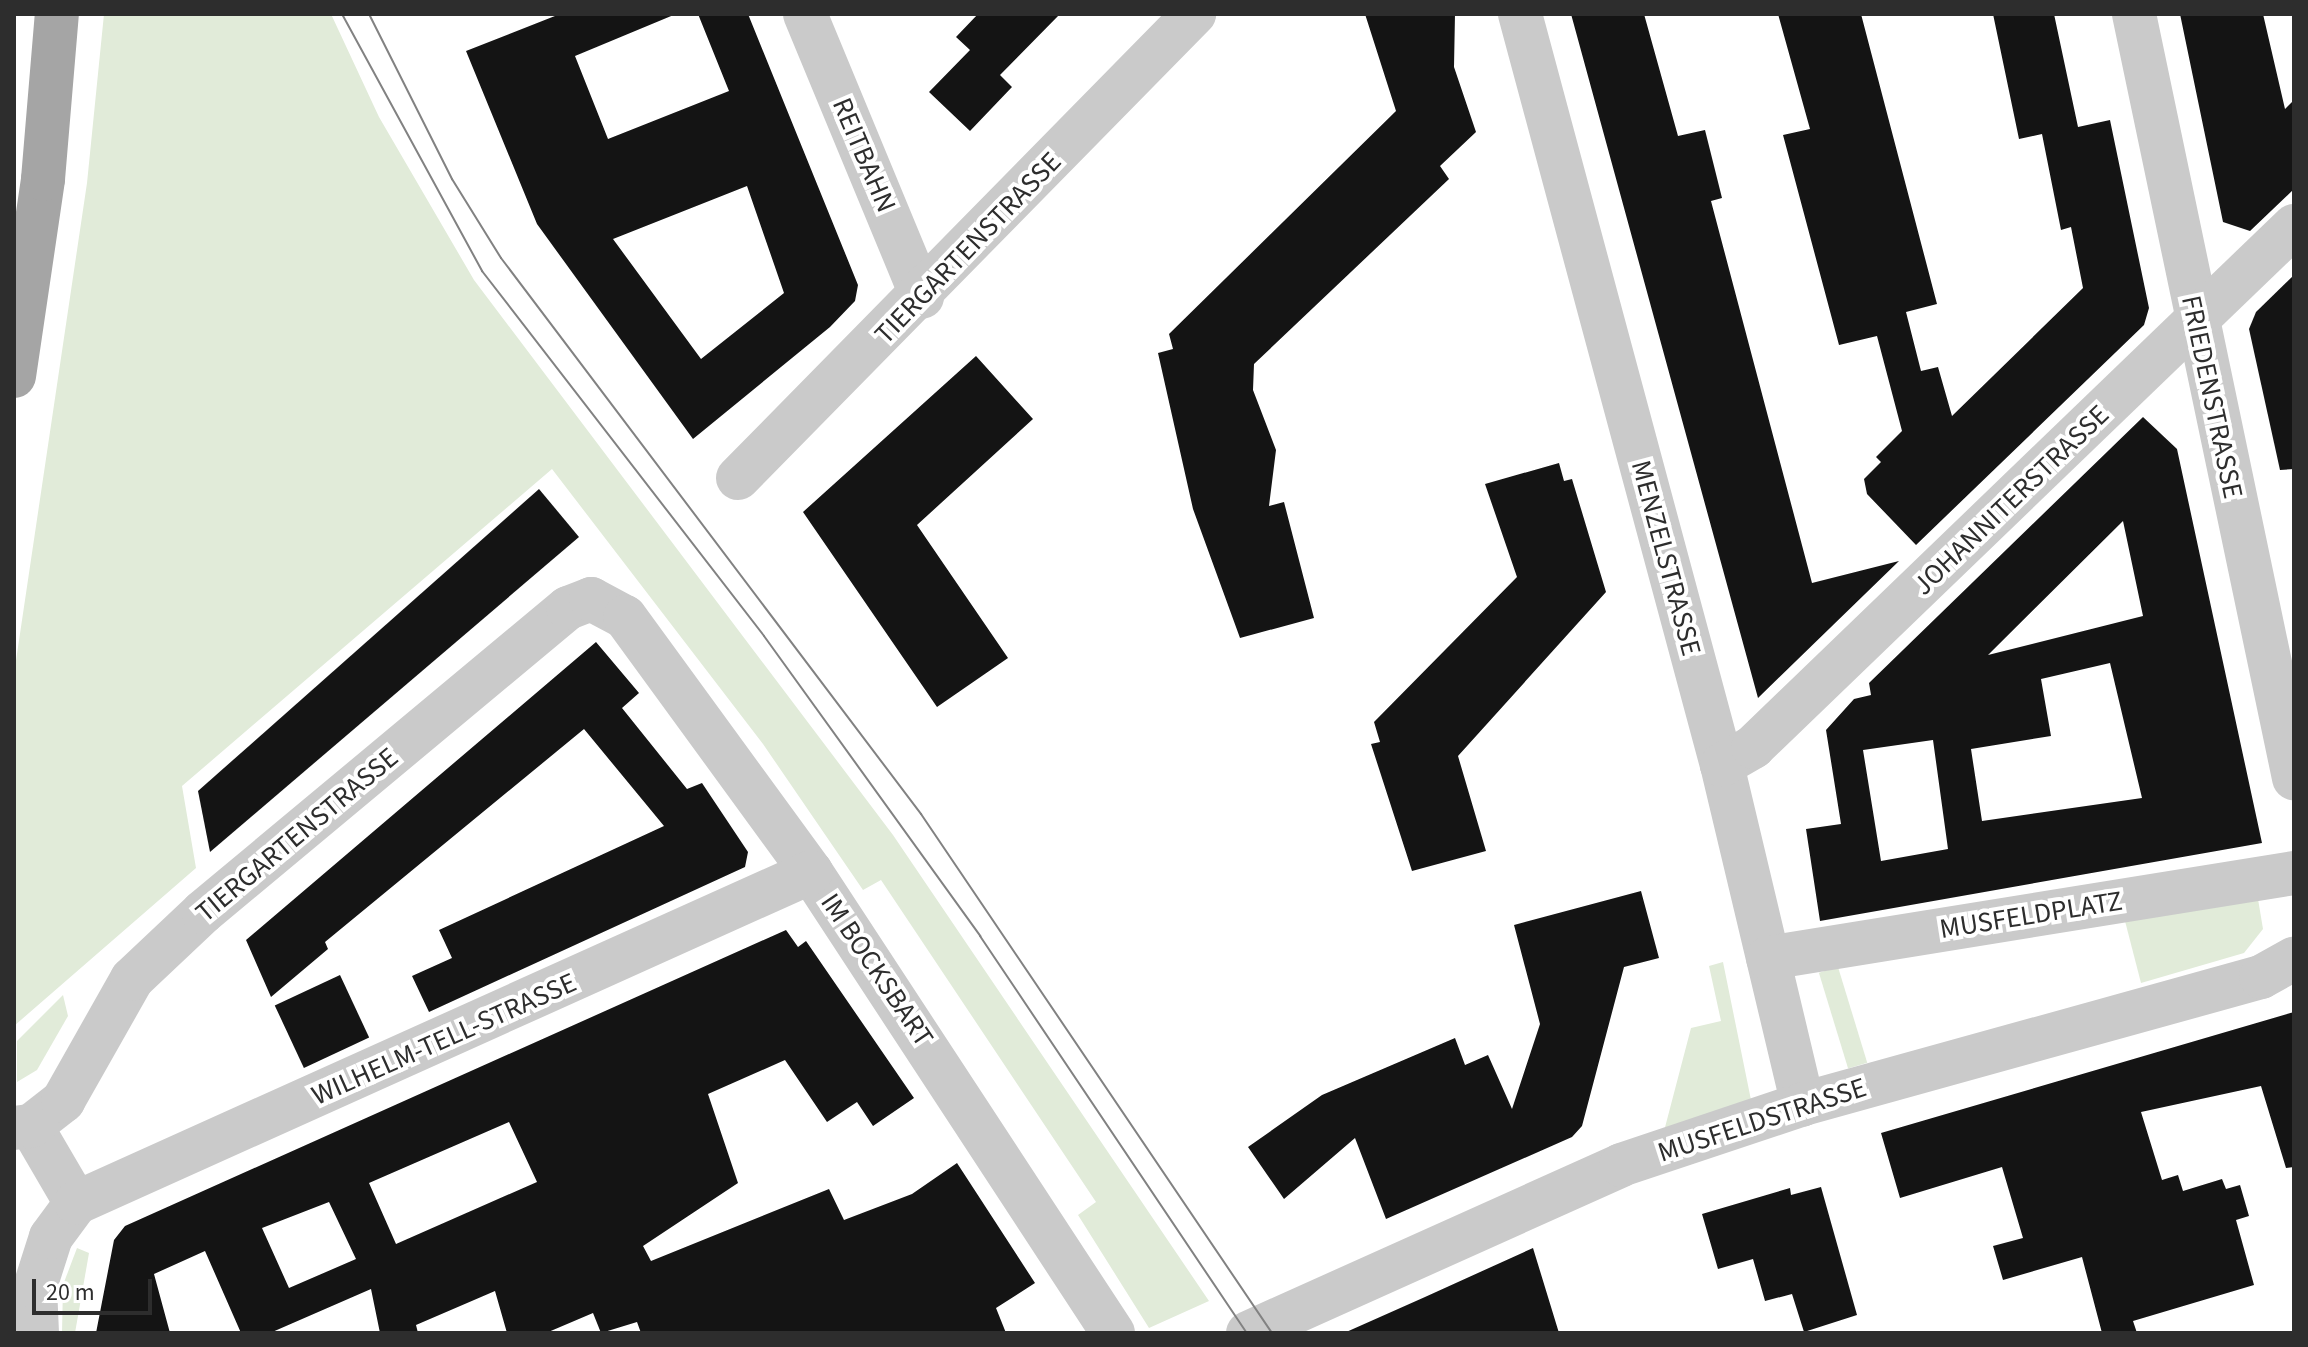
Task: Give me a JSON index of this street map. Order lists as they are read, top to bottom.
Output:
{
  "streets": {
    "street": [
      "REITBAHN",
      "TIERGARTENSTRASSE",
      "FRIEDENSTRASSE",
      "JOHANNITERSTRASSE",
      "MENZELSTRASSE",
      "MUSFELDPLATZ",
      "IM BOCKSBART",
      "WILHELM-TELL-STRASSE",
      "MUSFELDSTRASSE"
    ]
  },
  "crossings": [
    ["REITBAHN", "TIERGARTENSTRASSE"],
    ["TIERGARTENSTRASSE", "IM BOCKSBART"],
    ["FRIEDENSTRASSE", "JOHANNITERSTRASSE"],
    ["JOHANNITERSTRASSE", "MENZELSTRASSE"],
    ["MENZELSTRASSE", "MUSFELDPLATZ"],
    ["MENZELSTRASSE", "MUSFELDSTRASSE"],
    ["IM BOCKSBART", "WILHELM-TELL-STRASSE"]
  ],
  "scale_bar": "20 m"
}
